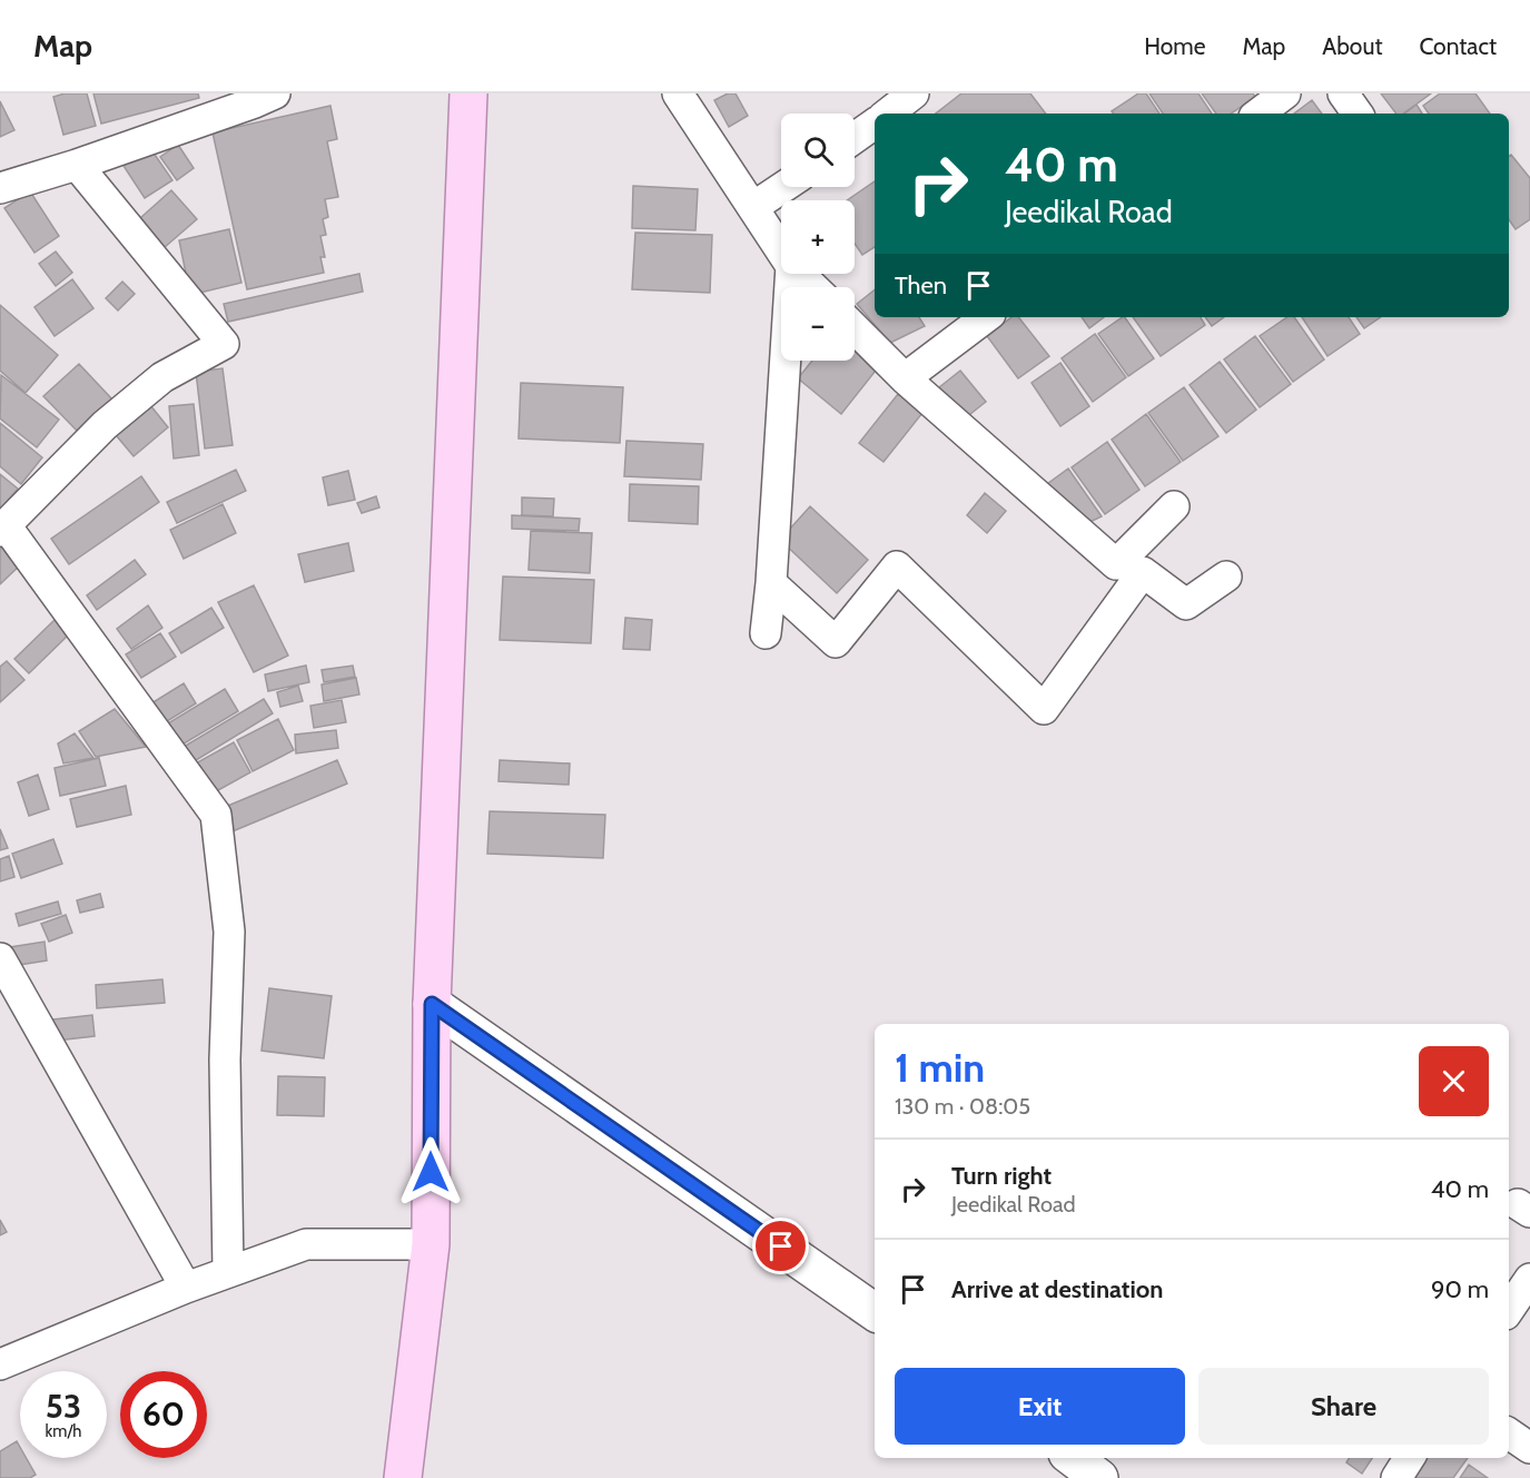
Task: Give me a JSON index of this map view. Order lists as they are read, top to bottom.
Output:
{
  "page": {
    "header": "Map",
    "nav": [
      "Home",
      "Map",
      "About",
      "Contact"
    ],
    "map_buttons": ["+", "−"],
    "turn": ["40 m", "Jeedikal Road"],
    "then": "Then",
    "heading": ["1 min", "130 m · 08:05"],
    "list": [
      {
        "name": "Turn right",
        "note": "Jeedikal Road",
        "value": "40 m"
      },
      {
        "name": "Arrive at destination",
        "value": "90 m"
      }
    ],
    "buttons": ["Exit", "Share"],
    "speed": "53 km/h",
    "limit": "60"
  }
}
